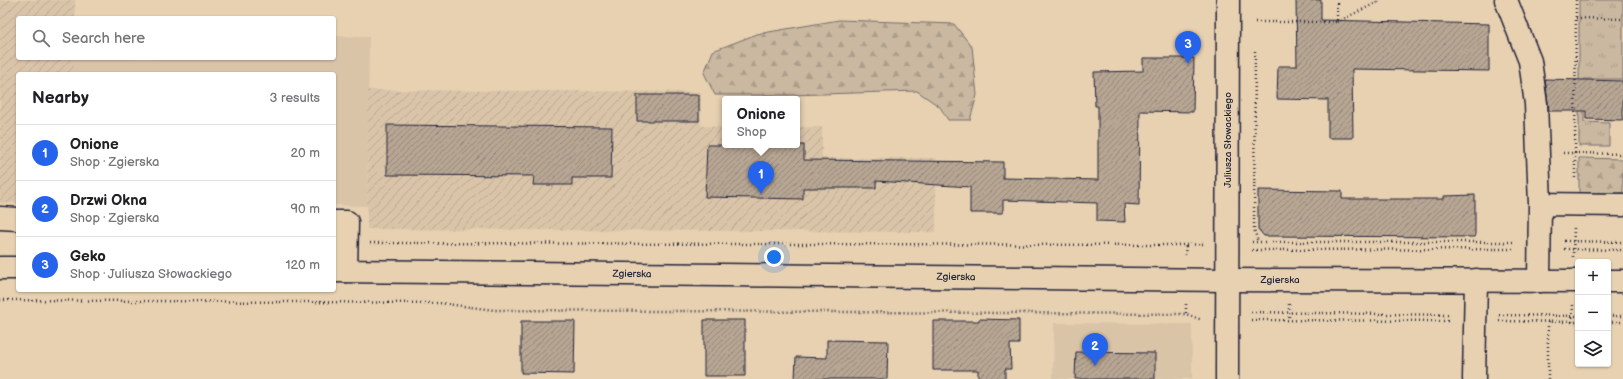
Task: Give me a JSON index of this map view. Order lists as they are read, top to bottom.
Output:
{
  "streets": {
    "main road": ["Juliusza Słowackiego", "Zgierska"]
  },
  "crossings": [
    ["Juliusza Słowackiego", "Zgierska"]
  ],
  "page": {
    "search": "Search here",
    "pins": ["3", "1", "2"],
    "heading": ["Nearby", "3 results"],
    "popup": ["Onione", "Shop"],
    "list": [
      {
        "mark": "1",
        "name": "Onione",
        "note": "Shop · Zgierska",
        "value": "20 m"
      },
      {
        "mark": "2",
        "name": "Drzwi Okna",
        "note": "Shop · Zgierska",
        "value": "90 m"
      },
      {
        "mark": "3",
        "name": "Geko",
        "note": "Shop · Juliusza Słowackiego",
        "value": "120 m"
      }
    ],
    "map_buttons": ["+", "−"]
  }
}
